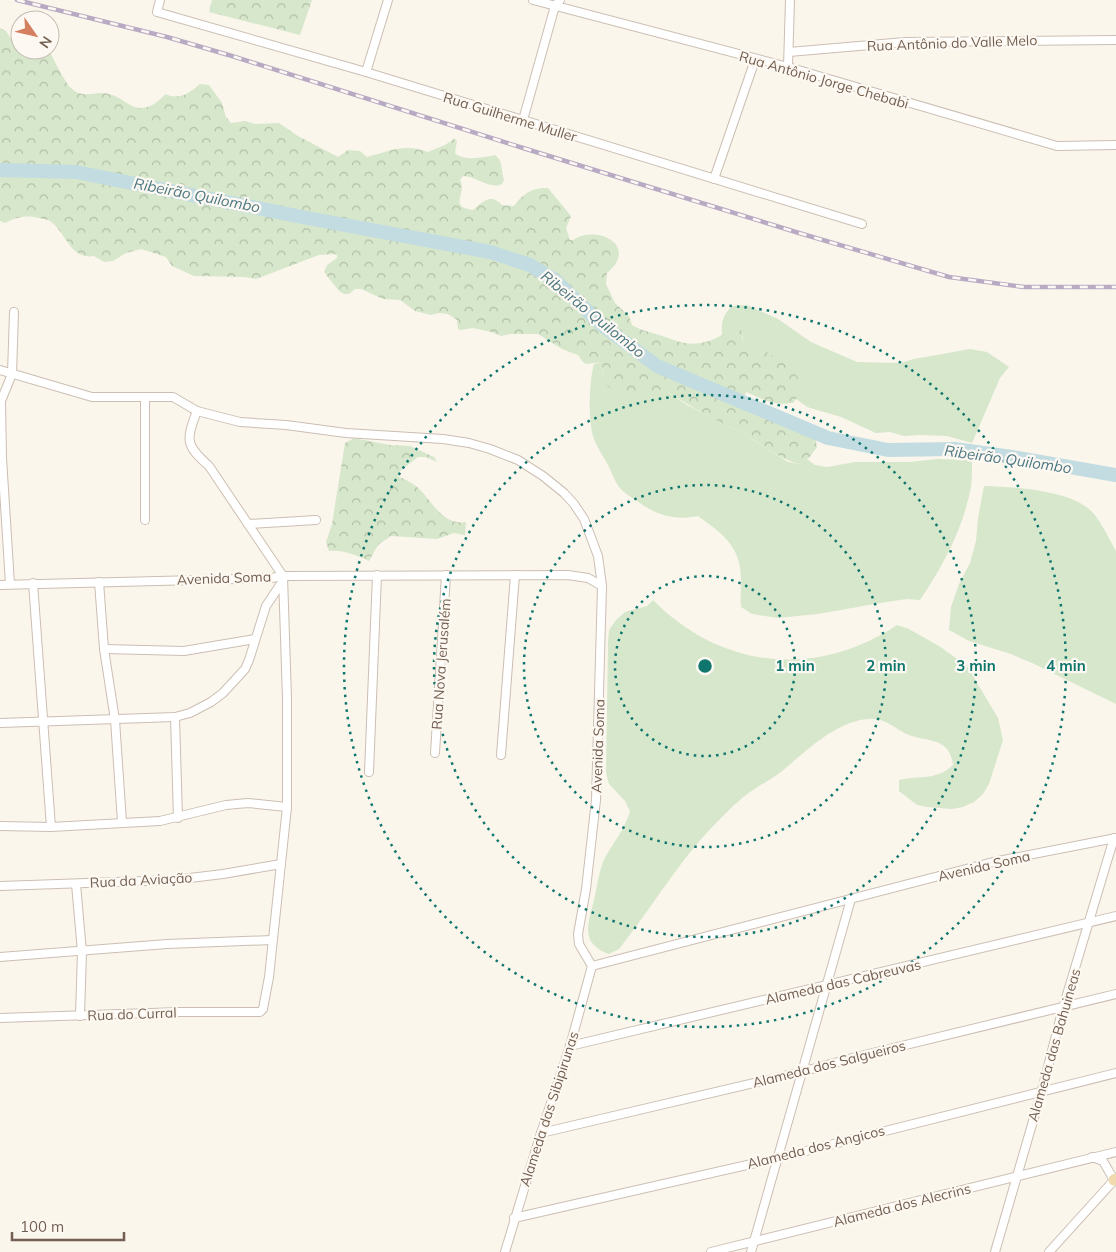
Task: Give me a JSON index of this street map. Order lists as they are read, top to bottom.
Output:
{
  "streets": {
    "street": [
      "Rua Antônio do Valle Melo",
      "Rua Antônio Jorge Chebabi",
      "Rua Guilherme Muller",
      "Avenida Soma",
      "Rua Nova Jerusalém",
      "Rua da Aviação",
      "Alameda das Cabreuvas",
      "Rua do Curral",
      "Alameda das Bahuineas",
      "Alameda dos Salgueiros",
      "Alameda das Sibipirunas",
      "Alameda dos Angicos",
      "Alameda dos Alecrins"
    ]
  },
  "crossings": [
    ["Avenida Soma", "Rua Nova Jerusalém"],
    ["Avenida Soma", "Alameda das Bahuineas"],
    ["Avenida Soma", "Alameda das Sibipirunas"],
    ["Alameda das Cabreuvas", "Alameda das Bahuineas"],
    ["Alameda das Cabreuvas", "Alameda das Sibipirunas"],
    ["Alameda das Bahuineas", "Alameda dos Salgueiros"],
    ["Alameda das Bahuineas", "Alameda dos Angicos"],
    ["Alameda das Bahuineas", "Alameda dos Alecrins"],
    ["Alameda dos Salgueiros", "Alameda das Sibipirunas"],
    ["Alameda das Sibipirunas", "Alameda dos Angicos"]
  ],
  "water": ["Ribeirão Quilombo"],
  "scale_bar": "100 m",
  "north": "bottom right",
  "rings": [
    "1 min",
    "2 min",
    "3 min",
    "4 min"
  ]
}
